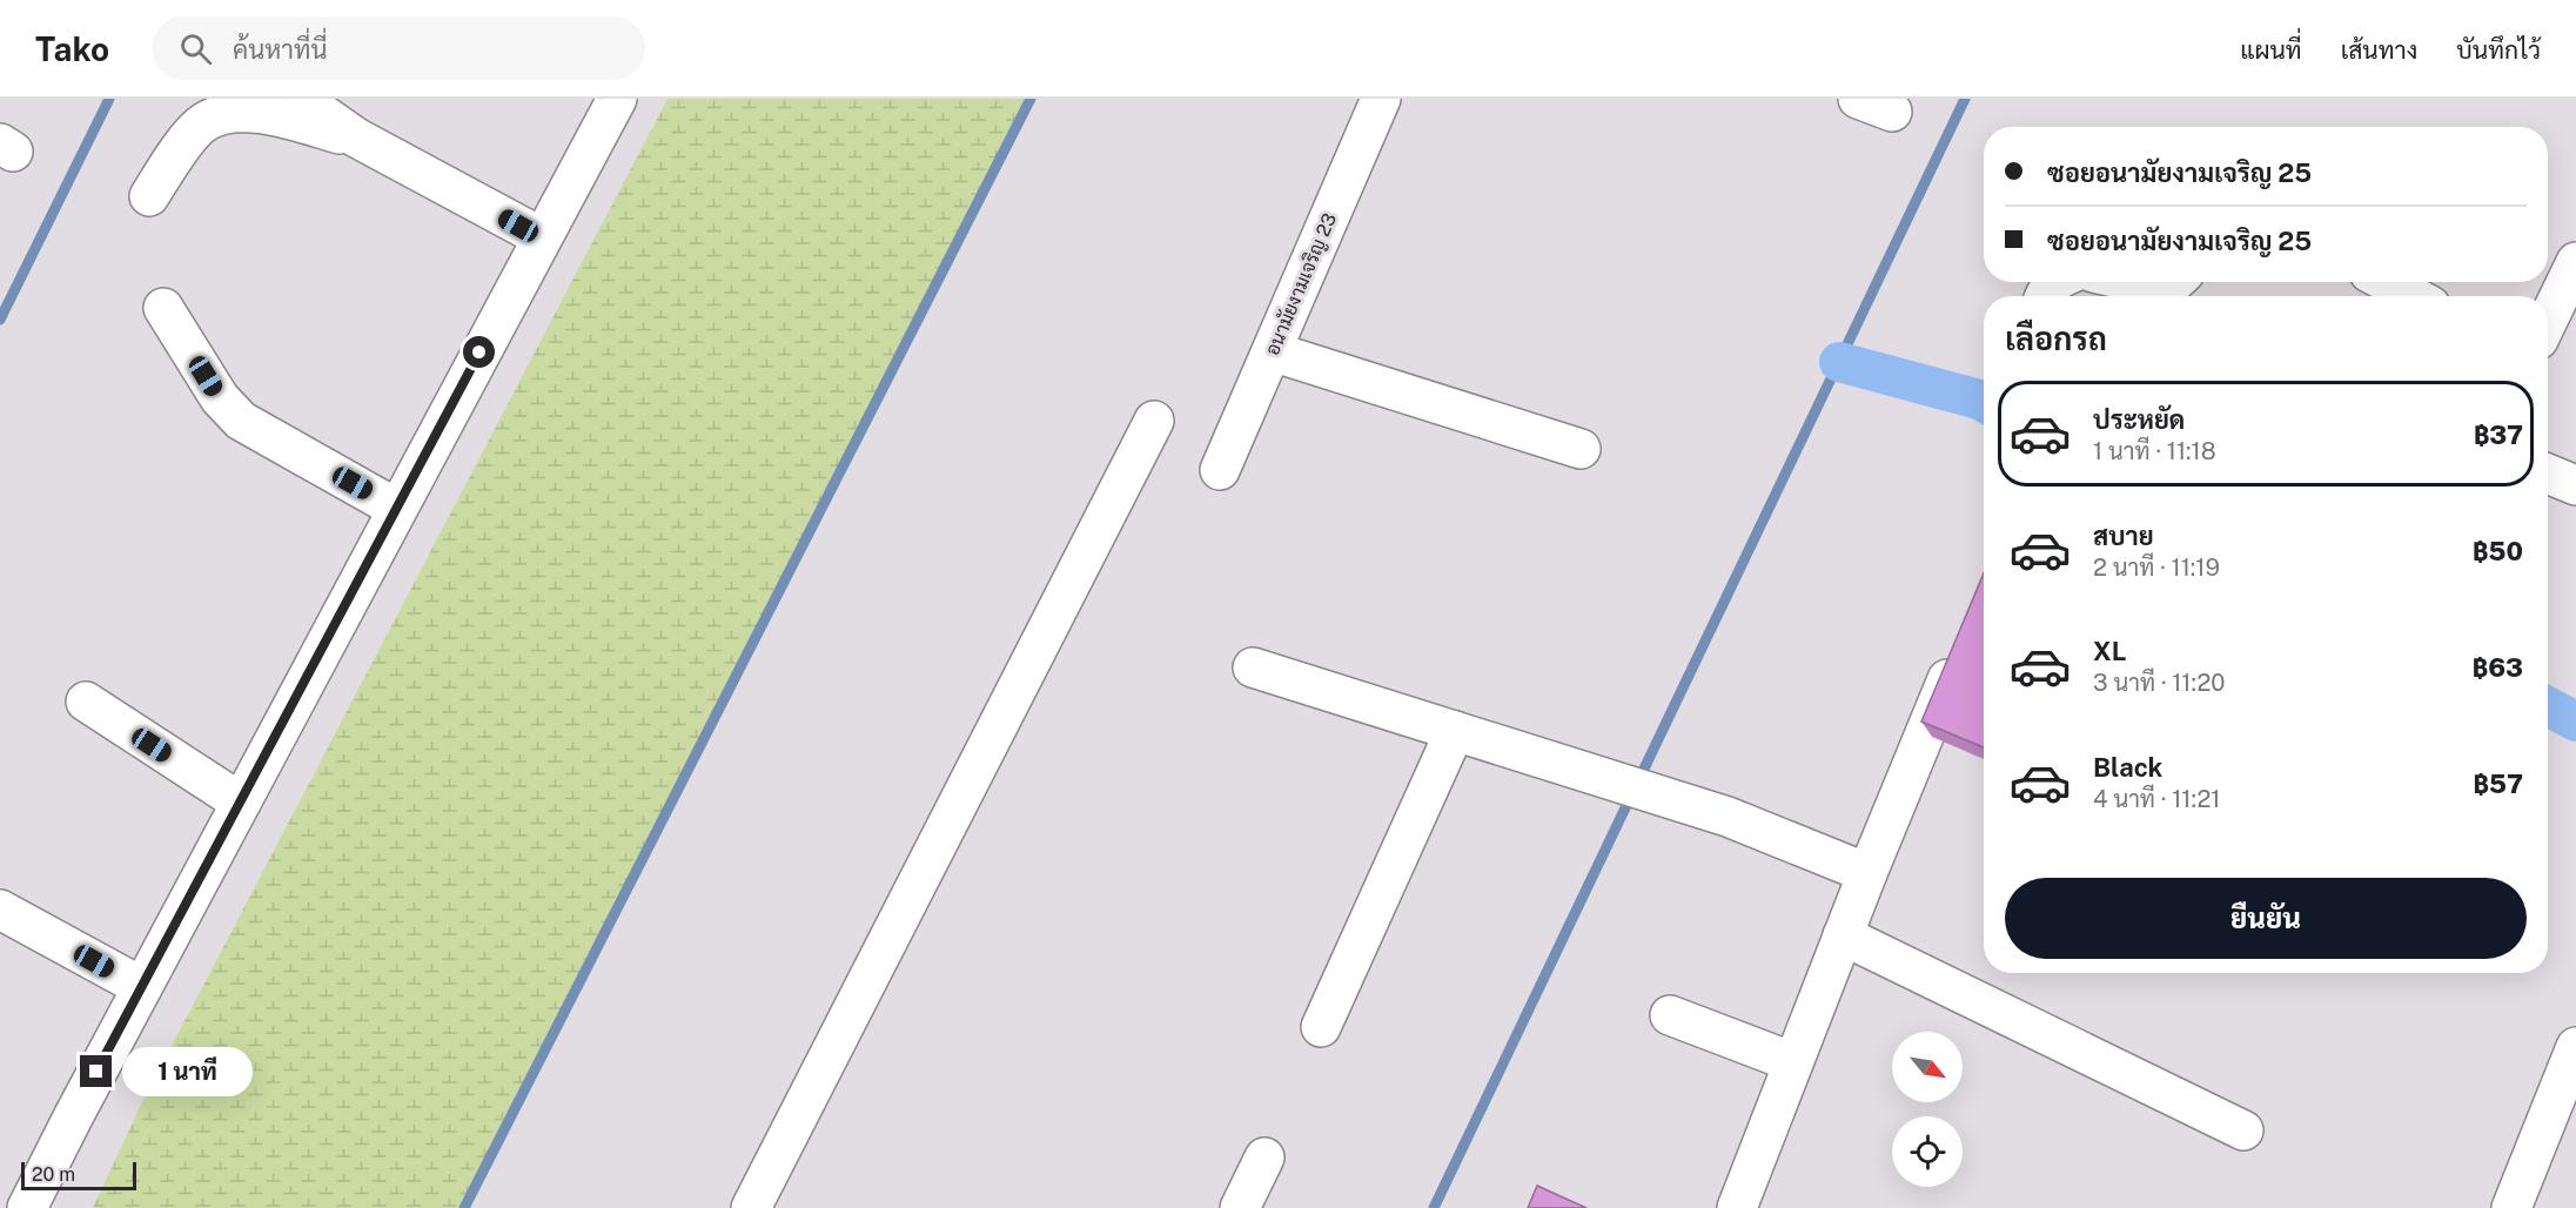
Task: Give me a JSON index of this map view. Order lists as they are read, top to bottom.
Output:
{
  "streets": {
    "street": ["อนามัยงามเจริญ 23"]
  },
  "scale_bar": "20 m",
  "north": "bottom right",
  "page": {
    "header": "Tako",
    "search": "ค้นหาที่นี่",
    "nav": ["แผนที่", "เส้นทาง", "บันทึกไว้"],
    "banner": ["ซอยอนามัยงามเจริญ 25", "ซอยอนามัยงามเจริญ 25"],
    "heading": "เลือกรถ",
    "list": [
      {
        "name": "ประหยัด",
        "note": "1 นาที · 11:18",
        "value": "฿37"
      },
      {
        "name": "สบาย",
        "note": "2 นาที · 11:19",
        "value": "฿50"
      },
      {
        "name": "XL",
        "note": "3 นาที · 11:20",
        "value": "฿63"
      },
      {
        "name": "Black",
        "note": "4 นาที · 11:21",
        "value": "฿57"
      }
    ],
    "buttons": "ยืนยัน",
    "bubble": "1 นาที",
    "scale": "20 m"
  }
}
